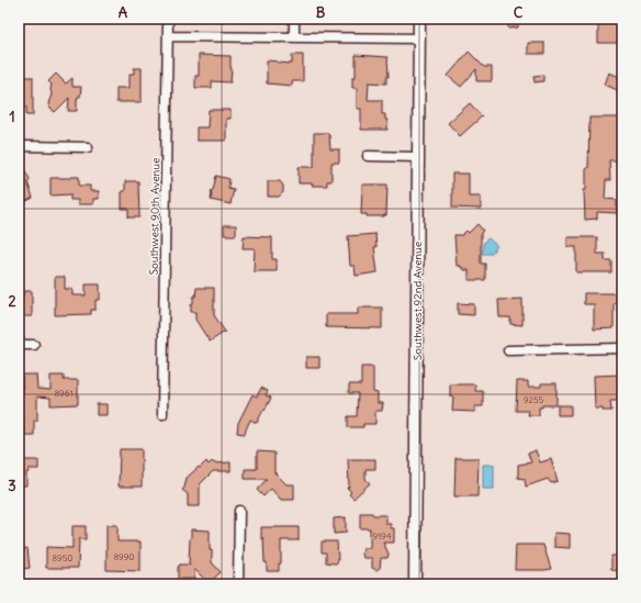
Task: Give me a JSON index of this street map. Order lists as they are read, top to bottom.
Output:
{
  "streets": {
    "street": ["Southwest 90th Avenue", "Southwest 92nd Avenue"]
  },
  "house_numbers": [
    "8961",
    "9255",
    "9194",
    "8990",
    "8950"
  ],
  "grid": {
    "columns": ["A", "B", "C"],
    "rows": ["1", "2", "3"]
  }
}
